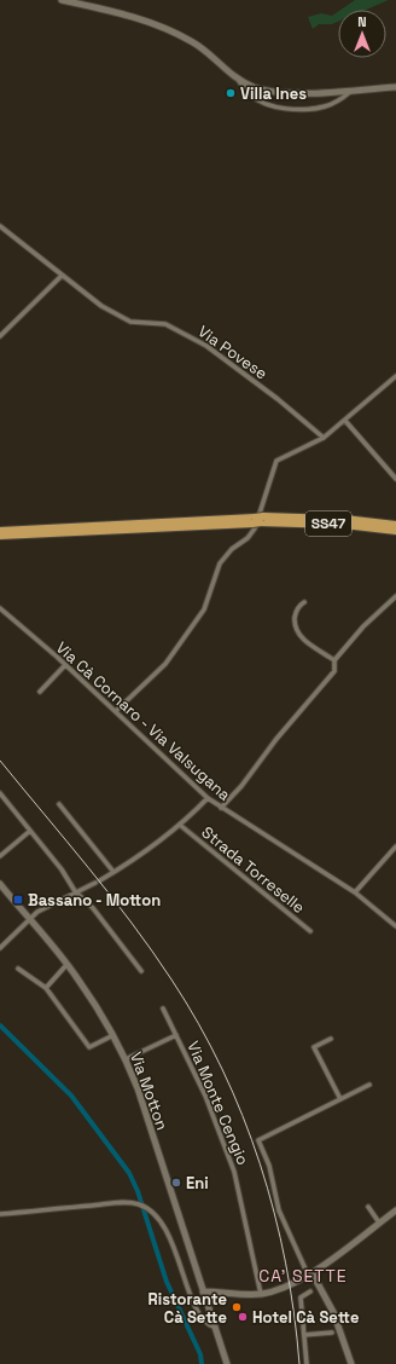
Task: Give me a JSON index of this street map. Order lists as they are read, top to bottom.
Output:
{
  "streets": {
    "highway": ["SS47"],
    "main road": ["Via Motton"],
    "street": [
      "Via Povese",
      "Via Cà Cornaro - Via Valsugana",
      "Strada Torreselle",
      "Via Monte Cengio"
    ]
  },
  "crossings": [
    ["Via Cà Cornaro - Via Valsugana", "Strada Torreselle"],
    ["Strada Torreselle", "Via Motton"],
    ["Via Motton", "Via Monte Cengio"]
  ],
  "districts": ["CA' SETTE"],
  "places": {
    "other": [
      "Villa Ines",
      "Eni",
      "Ristorante Cà Sette",
      "Hotel Cà Sette"
    ],
    "transit": ["Bassano - Motton"]
  },
  "north": "top"
}
